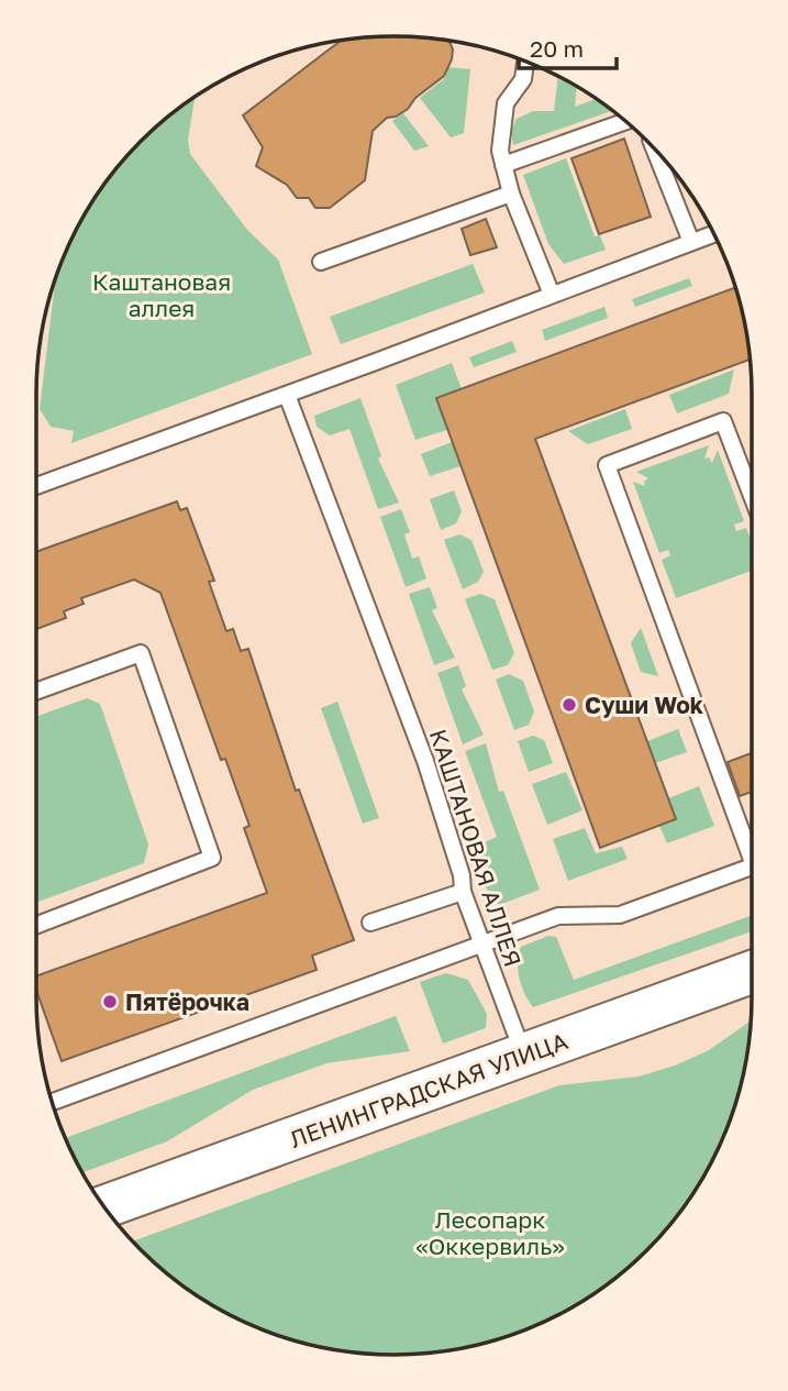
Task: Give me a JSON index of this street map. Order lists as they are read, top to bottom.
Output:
{
  "streets": {
    "street": ["ЛЕНИНГРАДСКАЯ УЛИЦА"],
    "lane": ["КАШТАНОВАЯ АЛЛЕЯ"]
  },
  "crossings": [
    ["КАШТАНОВАЯ АЛЛЕЯ", "ЛЕНИНГРАДСКАЯ УЛИЦА"]
  ],
  "parks": ["Каштановая аллея", "Лесопарк «Оккервиль»"],
  "places": ["Суши Wok", "Пятёрочка"],
  "scale_bar": "20 m"
}
